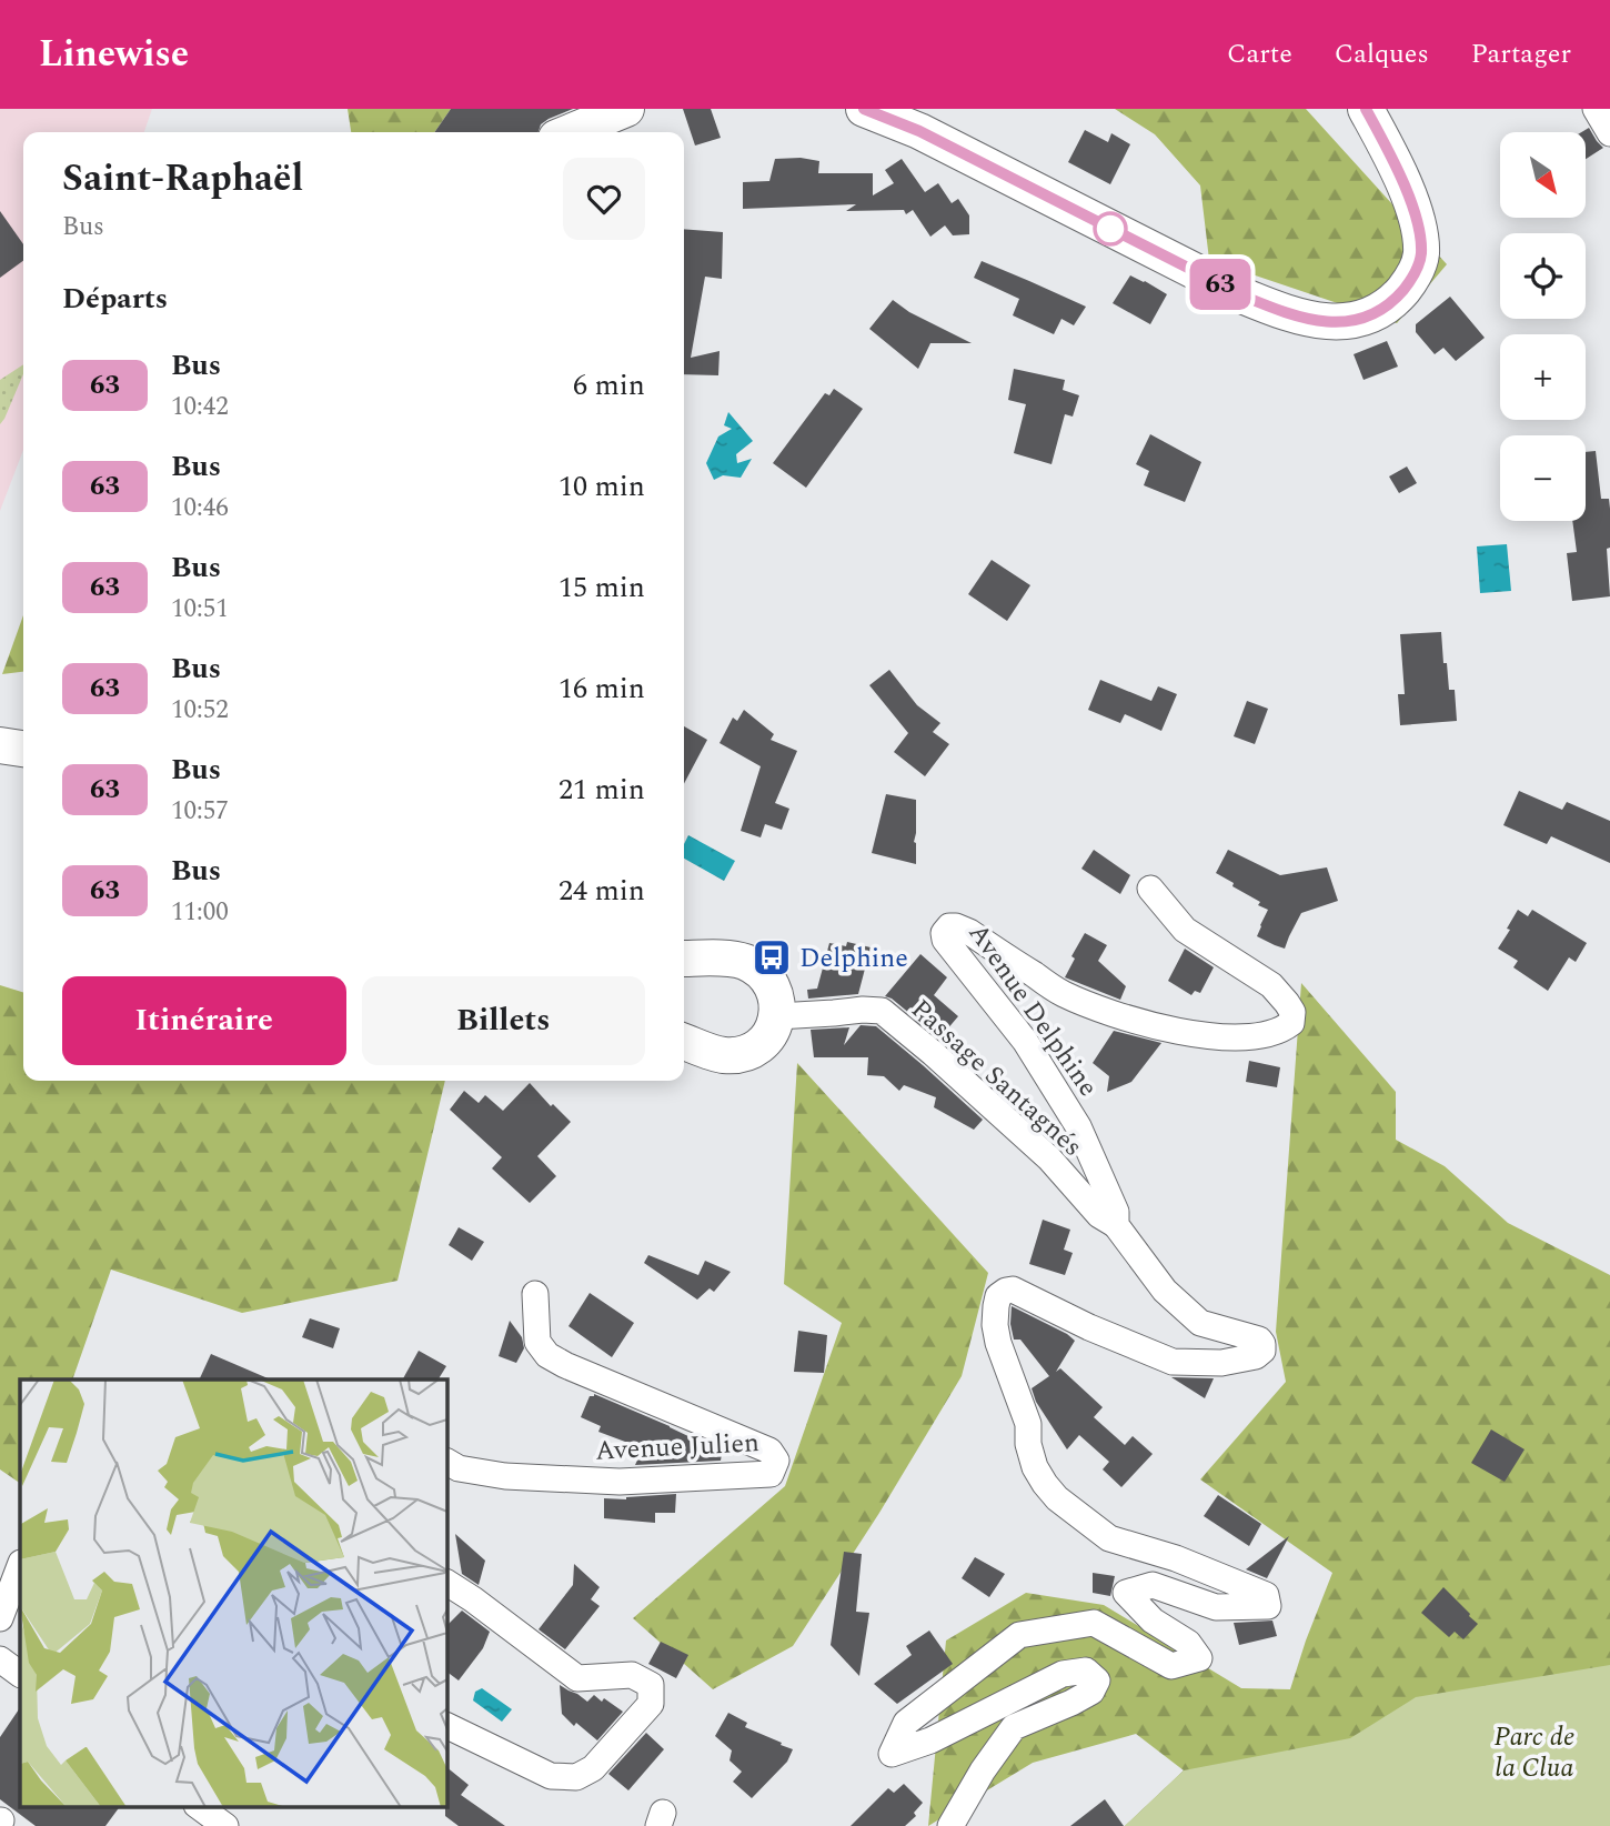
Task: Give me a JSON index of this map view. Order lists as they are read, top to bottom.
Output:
{
  "streets": {
    "street": ["Avenue Delphine", "Passage Santagnés", "Avenue Julien"]
  },
  "crossings": [
    ["Avenue Delphine", "Passage Santagnés"]
  ],
  "parks": ["Parc de la Clua"],
  "places": {
    "bus stop": ["Delphine"]
  },
  "lines": ["bus line 63"],
  "north": "bottom right",
  "page": {
    "header": "Linewise",
    "nav": ["Carte", "Calques", "Partager"],
    "on_map": "63",
    "map_buttons": ["+", "−"],
    "heading": [
      ["Saint-Raphaël", "Bus"],
      "Départs"
    ],
    "list": [
      {
        "mark": "63",
        "name": "Bus",
        "note": "10:42",
        "value": "6 min"
      },
      {
        "mark": "63",
        "name": "Bus",
        "note": "10:46",
        "value": "10 min"
      },
      {
        "mark": "63",
        "name": "Bus",
        "note": "10:51",
        "value": "15 min"
      },
      {
        "mark": "63",
        "name": "Bus",
        "note": "10:52",
        "value": "16 min"
      },
      {
        "mark": "63",
        "name": "Bus",
        "note": "10:57",
        "value": "21 min"
      },
      {
        "mark": "63",
        "name": "Bus",
        "note": "11:00",
        "value": "24 min"
      }
    ],
    "buttons": ["Itinéraire", "Billets"]
  }
}
